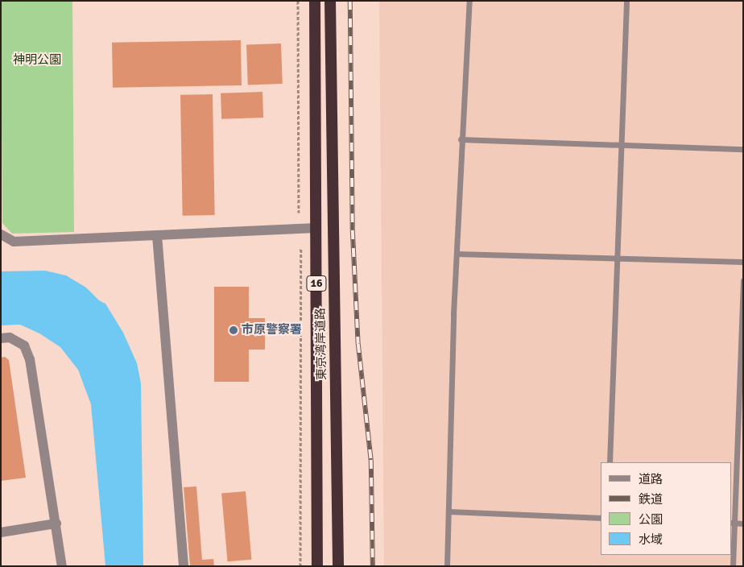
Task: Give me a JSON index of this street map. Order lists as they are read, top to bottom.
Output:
{
  "streets": {
    "highway": ["16", "東京湾岸道路"]
  },
  "parks": ["神明公園"],
  "places": ["市原警察署"],
  "legend": [
    "道路",
    "鉄道",
    "公園",
    "水域"
  ]
}
